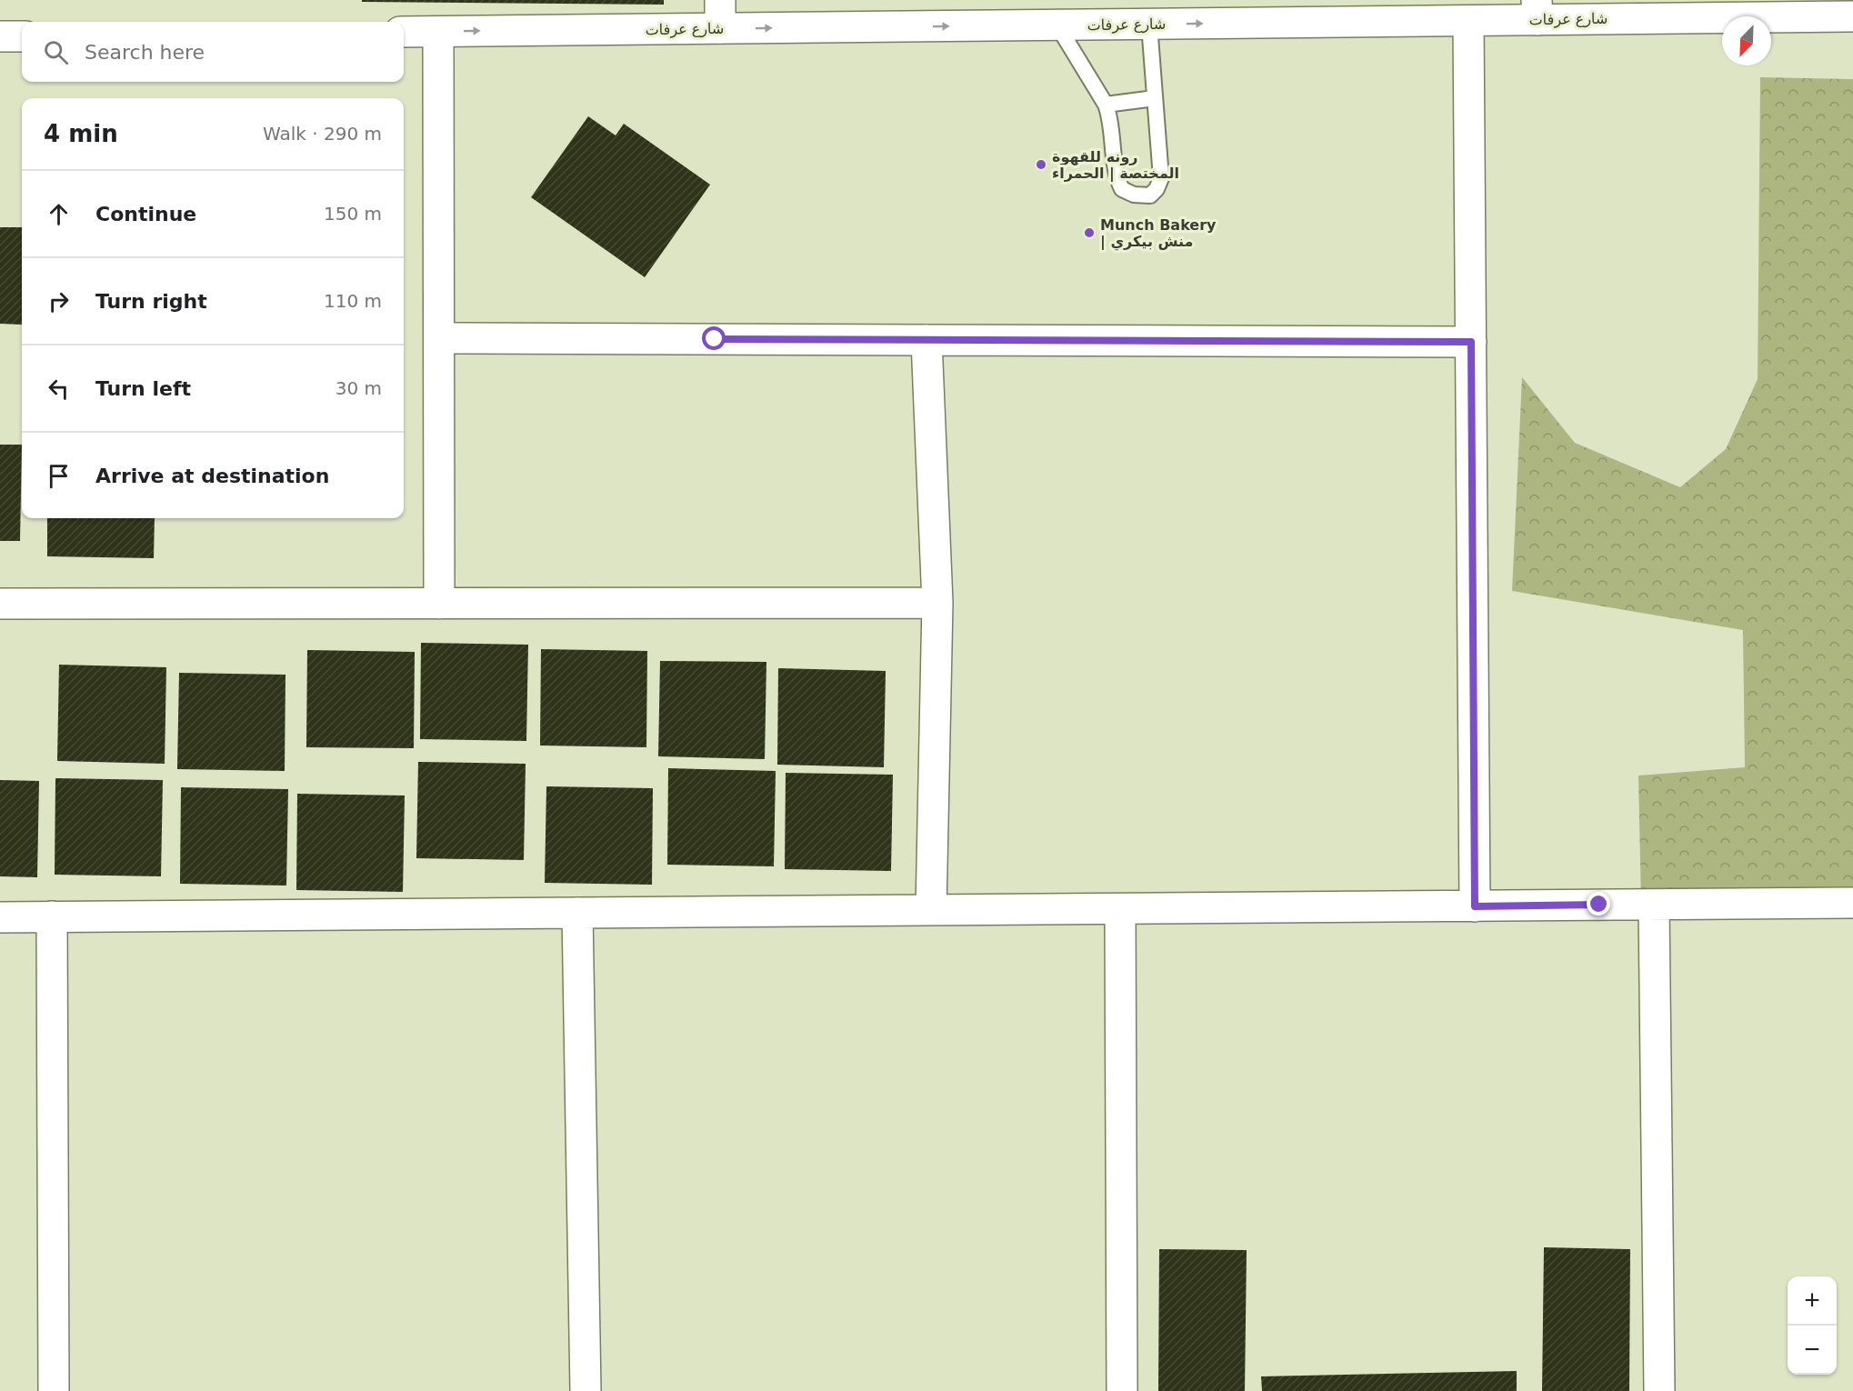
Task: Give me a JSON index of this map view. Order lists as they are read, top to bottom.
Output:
{
  "streets": {
    "street": ["شارع عرفات"]
  },
  "one_way": ["شارع عرفات"],
  "places": ["رونه للقهوة المختصة | الحمراء", "Munch Bakery | منش بيكري"],
  "north": "bottom left",
  "page": {
    "search": "Search here",
    "heading": ["4 min", "Walk · 290 m"],
    "list": [
      ["Continue", "150 m"],
      ["Turn right", "110 m"],
      ["Turn left", "30 m"],
      "Arrive at destination"
    ],
    "map_buttons": ["+", "−"]
  }
}
